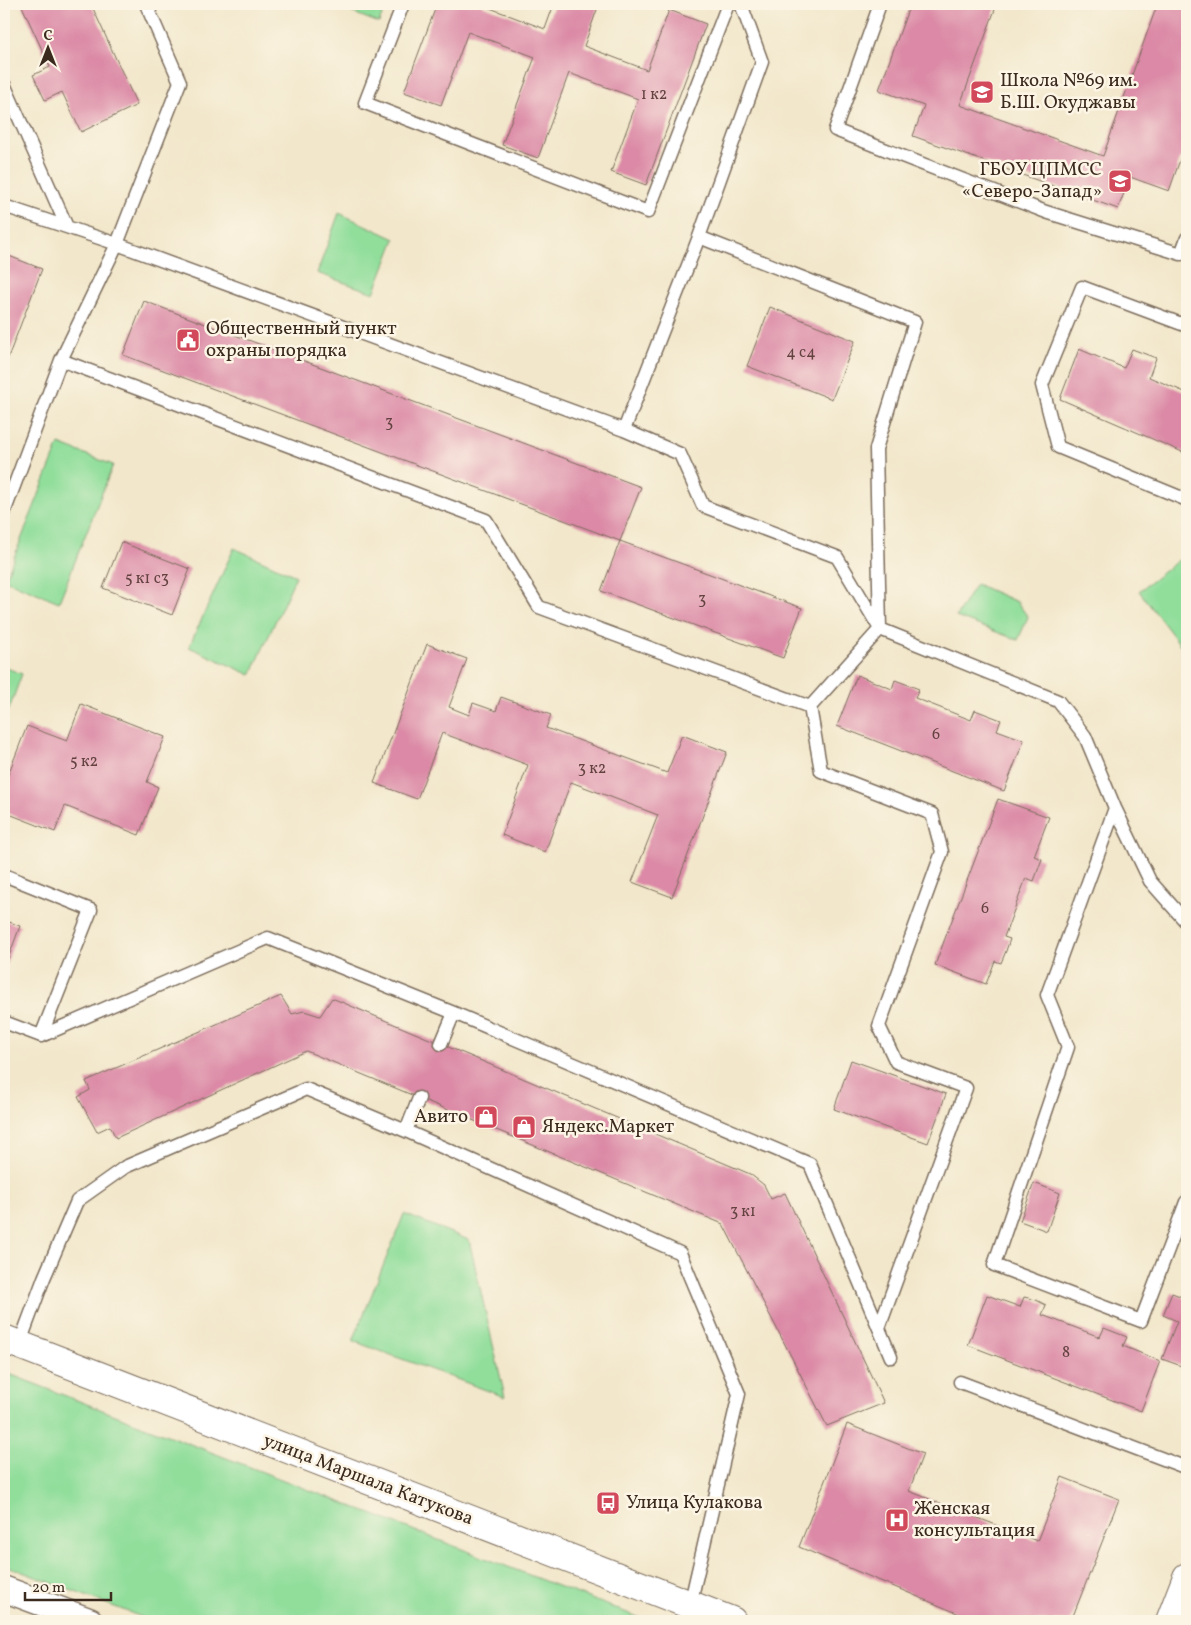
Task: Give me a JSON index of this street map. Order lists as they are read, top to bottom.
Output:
{
  "streets": {
    "main road": ["улица Маршала Катукова"]
  },
  "places": {
    "school or university": ["Школа №69 им. Б.Ш. Окуджавы", "ГБОУ ЦПМСС «Северо-Запад»"],
    "public building": ["Общественный пункт охраны порядка"],
    "shop": ["Авито", "Яндекс.Маркет"],
    "bus stop": ["Улица Кулакова"],
    "hospital": ["Женская консультация"]
  },
  "house_numbers": [
    "1 к2",
    "4 с4",
    "3",
    "5 к1 с3",
    "3",
    "6",
    "5 к2",
    "3 к2",
    "6",
    "3 к1",
    "8"
  ],
  "scale_bar": "20 m",
  "north": "top"
}
